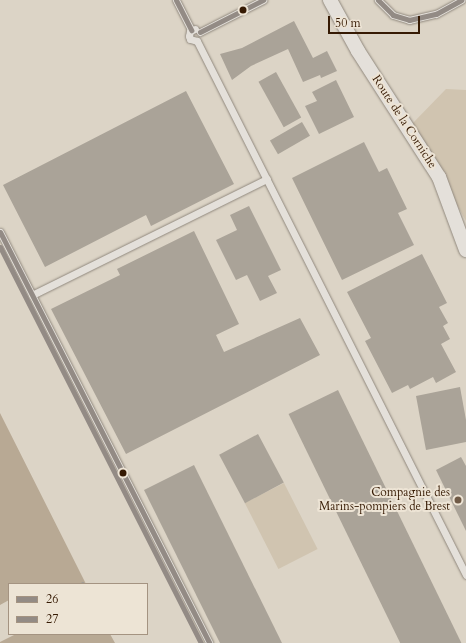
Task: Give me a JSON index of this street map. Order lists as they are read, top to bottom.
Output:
{
  "streets": {
    "street": ["Route de la Corniche"]
  },
  "places": ["Compagnie des Marins-pompiers de Brest"],
  "lines": ["transit line 26", "transit line 27"],
  "legend": ["26", "27"],
  "scale_bar": "50 m"
}
